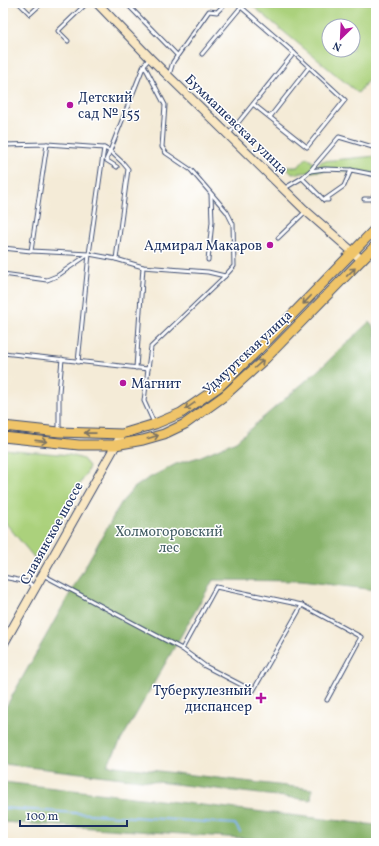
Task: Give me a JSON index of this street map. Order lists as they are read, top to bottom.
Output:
{
  "streets": {
    "main road": ["Удмуртская улица"],
    "street": ["Буммашевская улица", "Славянское шоссе"]
  },
  "crossings": [
    ["Буммашевская улица", "Удмуртская улица"],
    ["Удмуртская улица", "Славянское шоссе"]
  ],
  "parks": ["Холмогоровский лес"],
  "places": {
    "other": ["Детский сад № 155", "Адмирал Макаров", "Магнит"],
    "health": ["Туберкулезный диспансер"]
  },
  "scale_bar": "100 m",
  "north": "bottom left"
}
